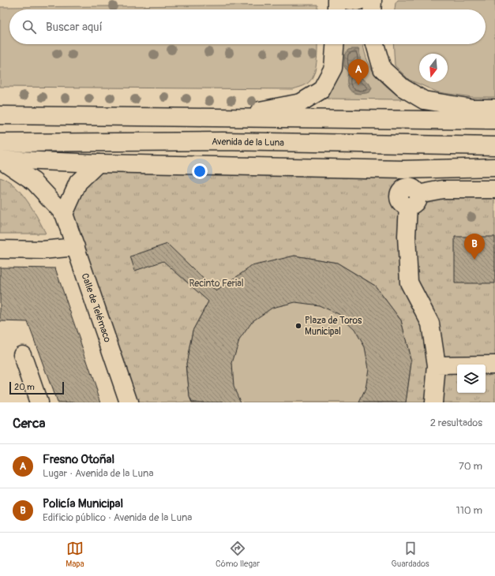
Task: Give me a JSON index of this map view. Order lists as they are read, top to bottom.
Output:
{
  "streets": {
    "main road": ["Avenida de la Luna", "Calle de Telémaco"]
  },
  "parks": ["Recinto Ferial"],
  "places": ["Plaza de Toros Municipal"],
  "scale_bar": "20 m",
  "north": "bottom",
  "page": {
    "search": "Buscar aquí",
    "pins": ["A", "B"],
    "scale": "20 m",
    "heading": ["Cerca", "2 resultados"],
    "list": [
      {
        "mark": "A",
        "name": "Fresno Otoñal",
        "note": "Lugar · Avenida de la Luna",
        "value": "70 m"
      },
      {
        "mark": "B",
        "name": "Policía Municipal",
        "note": "Edificio público · Avenida de la Luna",
        "value": "110 m"
      }
    ],
    "nav": ["Mapa", "Cómo llegar", "Guardados"]
  }
}
